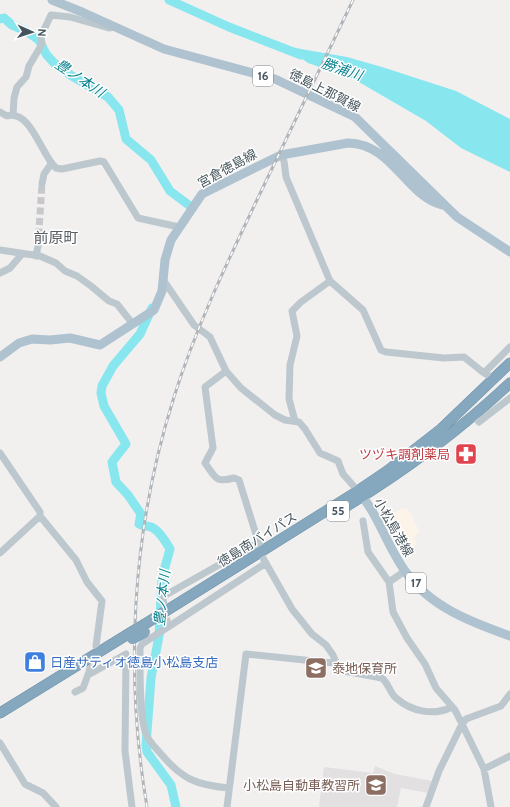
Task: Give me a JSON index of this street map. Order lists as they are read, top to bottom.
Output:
{
  "streets": {
    "highway": ["55", "徳島南バイパス"],
    "main road": [
      "16",
      "徳島上那賀線",
      "宮倉徳島線",
      "小松島港線",
      "17"
    ]
  },
  "crossings": [
    ["徳島上那賀線", "宮倉徳島線"],
    ["小松島港線", "徳島南バイパス"]
  ],
  "districts": ["前原町"],
  "water": ["勝浦川", "豊ノ本川"],
  "places": {
    "pharmacy": ["ツヅキ調剤薬局"],
    "shop": ["日産サティオ徳島小松島支店"],
    "school or university": ["泰地保育所", "小松島自動車教習所"]
  },
  "north": "right"
}
